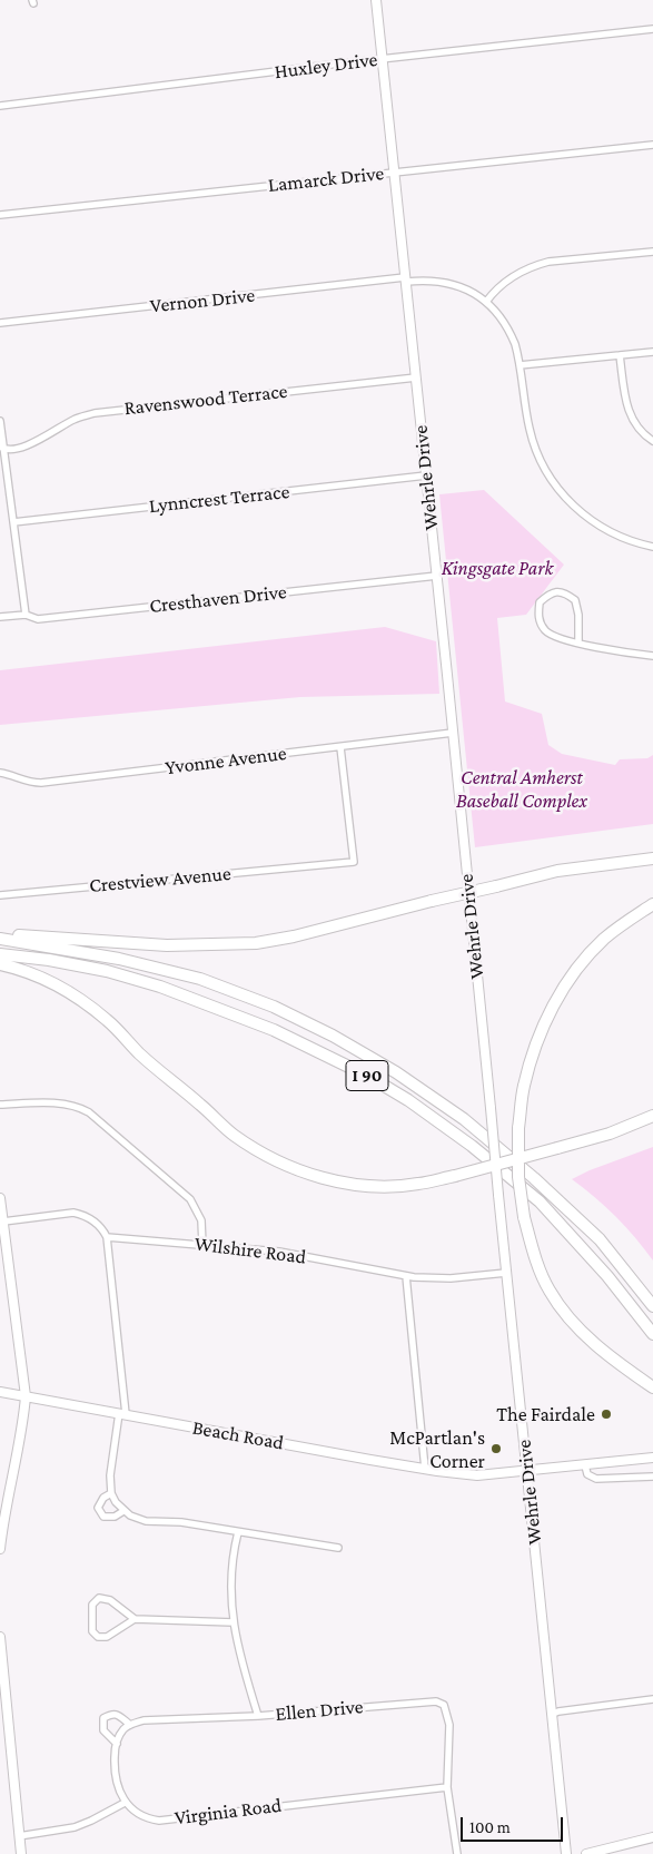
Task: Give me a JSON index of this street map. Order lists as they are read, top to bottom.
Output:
{
  "streets": {
    "highway": ["I 90"],
    "street": [
      "Huxley Drive",
      "Lamarck Drive",
      "Vernon Drive",
      "Ravenswood Terrace",
      "Wehrle Drive",
      "Lynncrest Terrace",
      "Cresthaven Drive",
      "Yvonne Avenue",
      "Crestview Avenue",
      "Wilshire Road",
      "Beach Road",
      "Ellen Drive",
      "Virginia Road"
    ]
  },
  "crossings": [
    ["Huxley Drive", "Wehrle Drive"],
    ["Lamarck Drive", "Wehrle Drive"],
    ["Vernon Drive", "Wehrle Drive"],
    ["Ravenswood Terrace", "Wehrle Drive"],
    ["Wehrle Drive", "Lynncrest Terrace"],
    ["Wehrle Drive", "Cresthaven Drive"],
    ["Wehrle Drive", "Yvonne Avenue"],
    ["Wehrle Drive", "Wilshire Road"],
    ["Wehrle Drive", "Beach Road"],
    ["Yvonne Avenue", "Crestview Avenue"],
    ["Ellen Drive", "Virginia Road"]
  ],
  "parks": ["Kingsgate Park", "Central Amherst Baseball Complex"],
  "places": ["The Fairdale", "McPartlan's Corner"],
  "scale_bar": "100 m"
}
